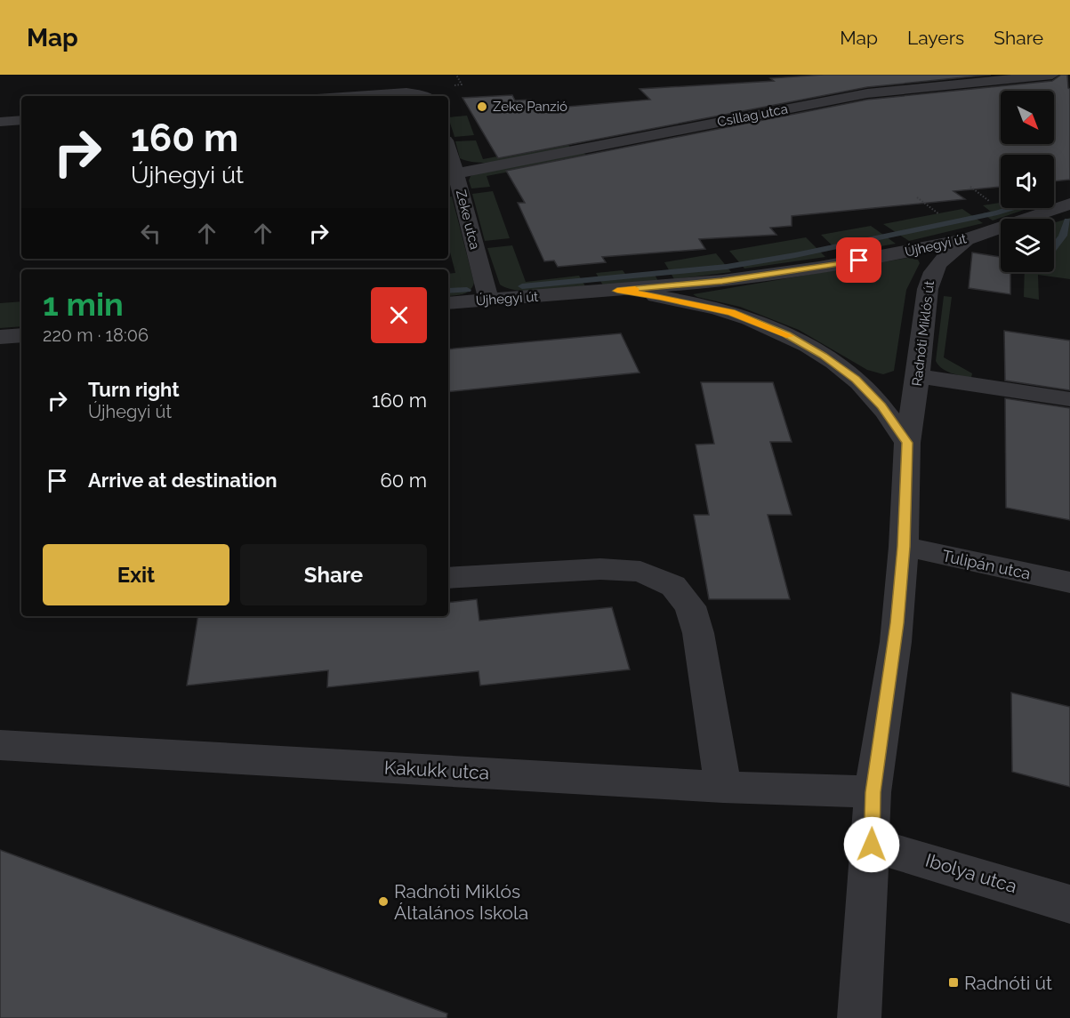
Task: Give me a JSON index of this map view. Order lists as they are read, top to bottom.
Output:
{
  "streets": {
    "street": [
      "Csillag utca",
      "Zeke utca",
      "Újhegyi út",
      "Radnóti Miklós út",
      "Tulipán utca",
      "Kakukk utca",
      "Ibolya utca"
    ]
  },
  "crossings": [
    ["Csillag utca", "Zeke utca"],
    ["Zeke utca", "Újhegyi út"],
    ["Újhegyi út", "Radnóti Miklós út"],
    ["Radnóti Miklós út", "Tulipán utca"],
    ["Radnóti Miklós út", "Kakukk utca"],
    ["Radnóti Miklós út", "Ibolya utca"]
  ],
  "places": {
    "other": ["Zeke Panzió", "Radnóti Miklós Általános Iskola"],
    "transit": ["Radnóti út"]
  },
  "north": "bottom right",
  "page": {
    "header": "Map",
    "nav": ["Map", "Layers", "Share"],
    "turn": ["160 m", "Újhegyi út"],
    "heading": ["1 min", "220 m · 18:06"],
    "list": [
      {
        "name": "Turn right",
        "note": "Újhegyi út",
        "value": "160 m"
      },
      {
        "name": "Arrive at destination",
        "value": "60 m"
      }
    ],
    "buttons": ["Exit", "Share"]
  }
}
